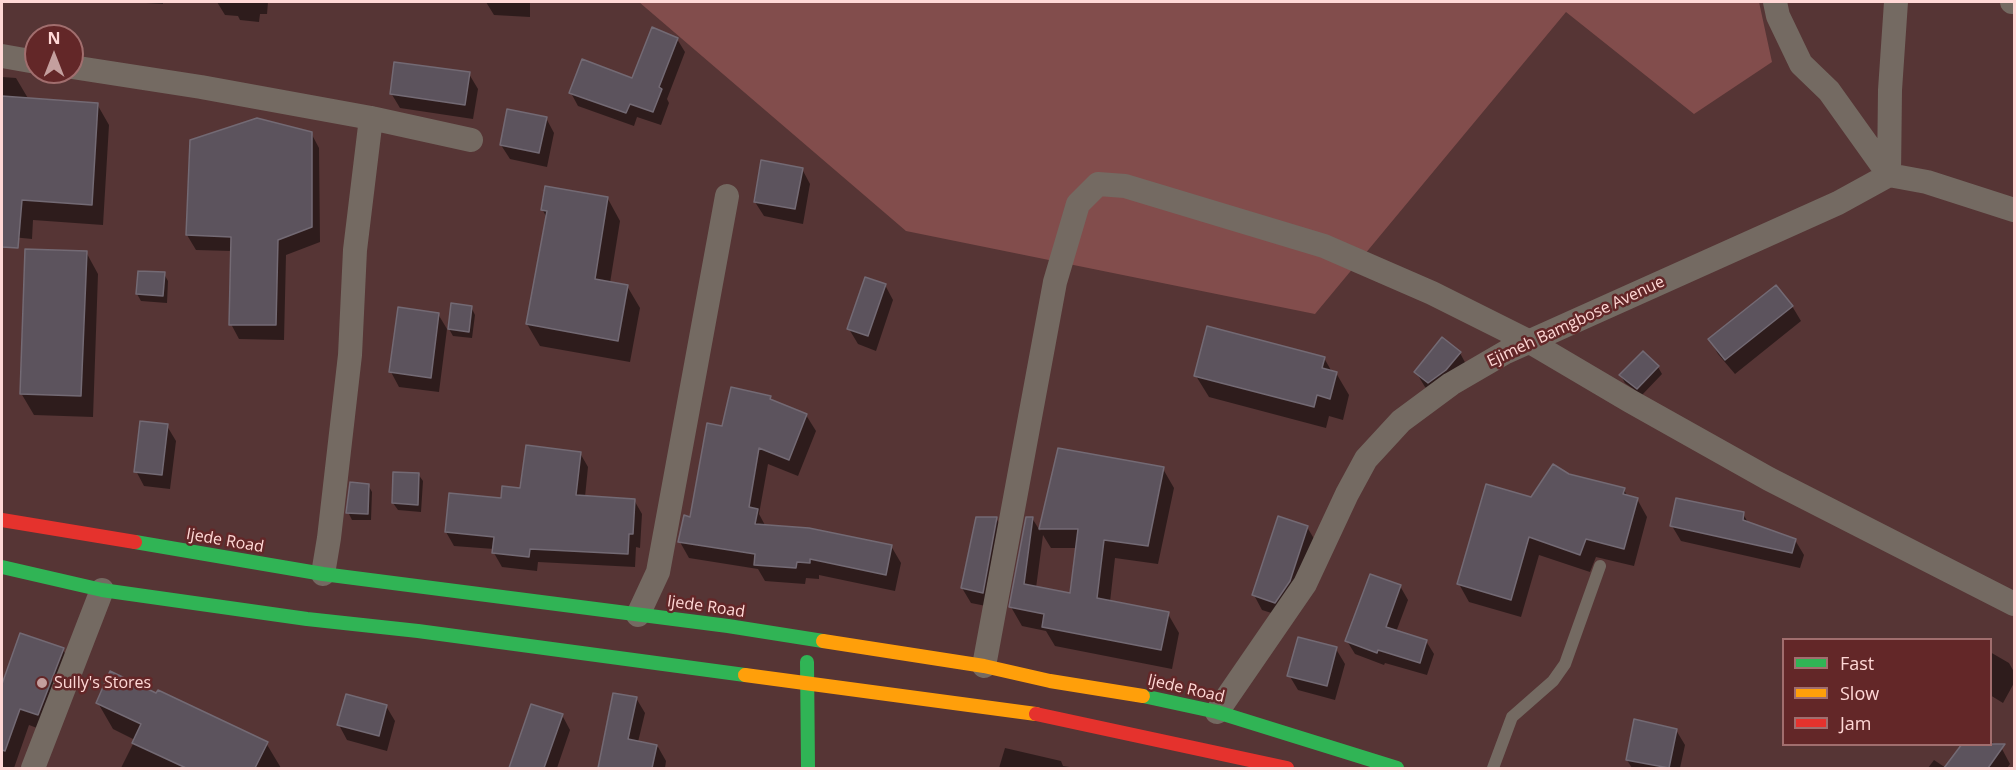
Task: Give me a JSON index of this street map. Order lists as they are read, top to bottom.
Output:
{
  "streets": {
    "main road": ["Ijede Road"],
    "street": ["Ejimeh Bamgbose Avenue"]
  },
  "crossings": [
    ["Ejimeh Bamgbose Avenue", "Ijede Road"]
  ],
  "places": ["Sully's Stores"],
  "legend": ["Fast", "Slow", "Jam"],
  "north": "top"
}
